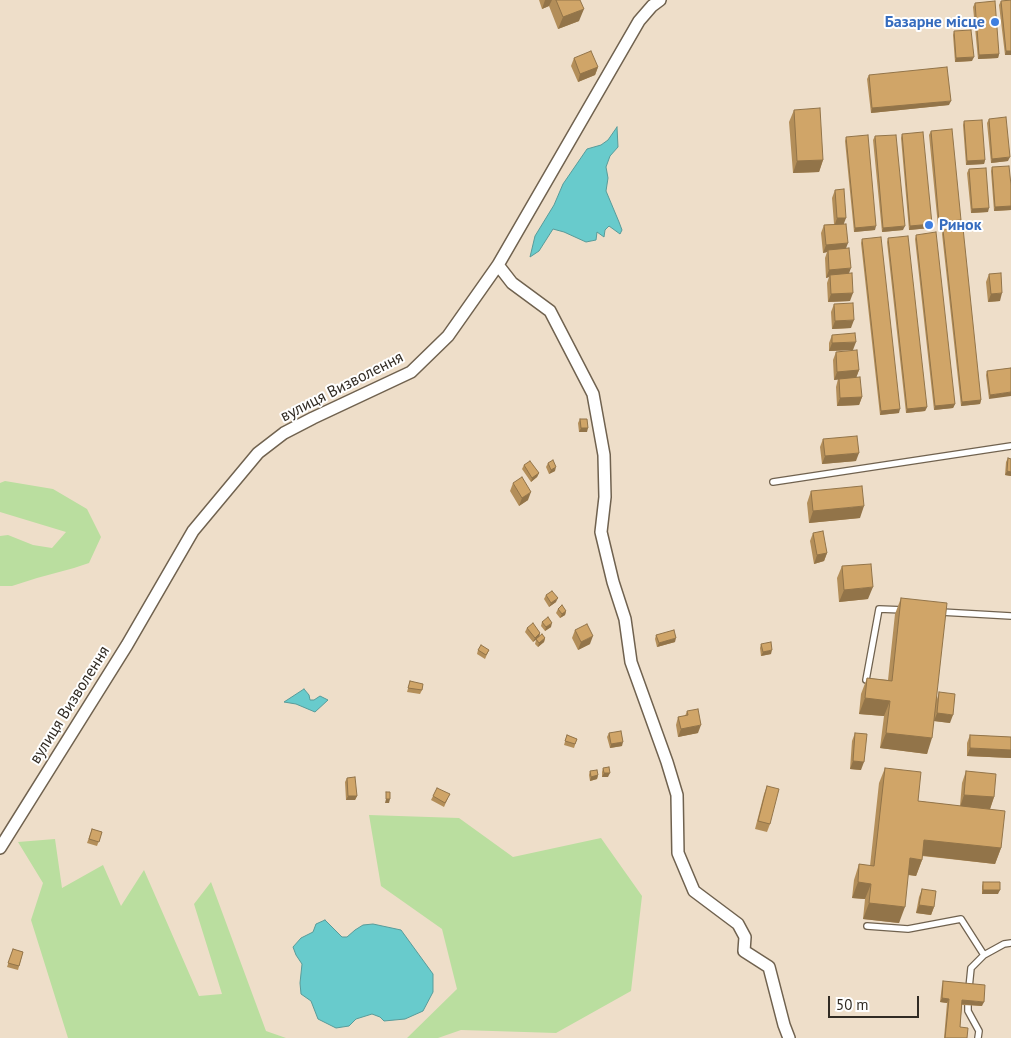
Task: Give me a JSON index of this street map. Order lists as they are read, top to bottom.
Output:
{
  "streets": {
    "street": ["вулиця Визволення"]
  },
  "places": ["Базарне місце", "Ринок"],
  "scale_bar": "50 m"
}
